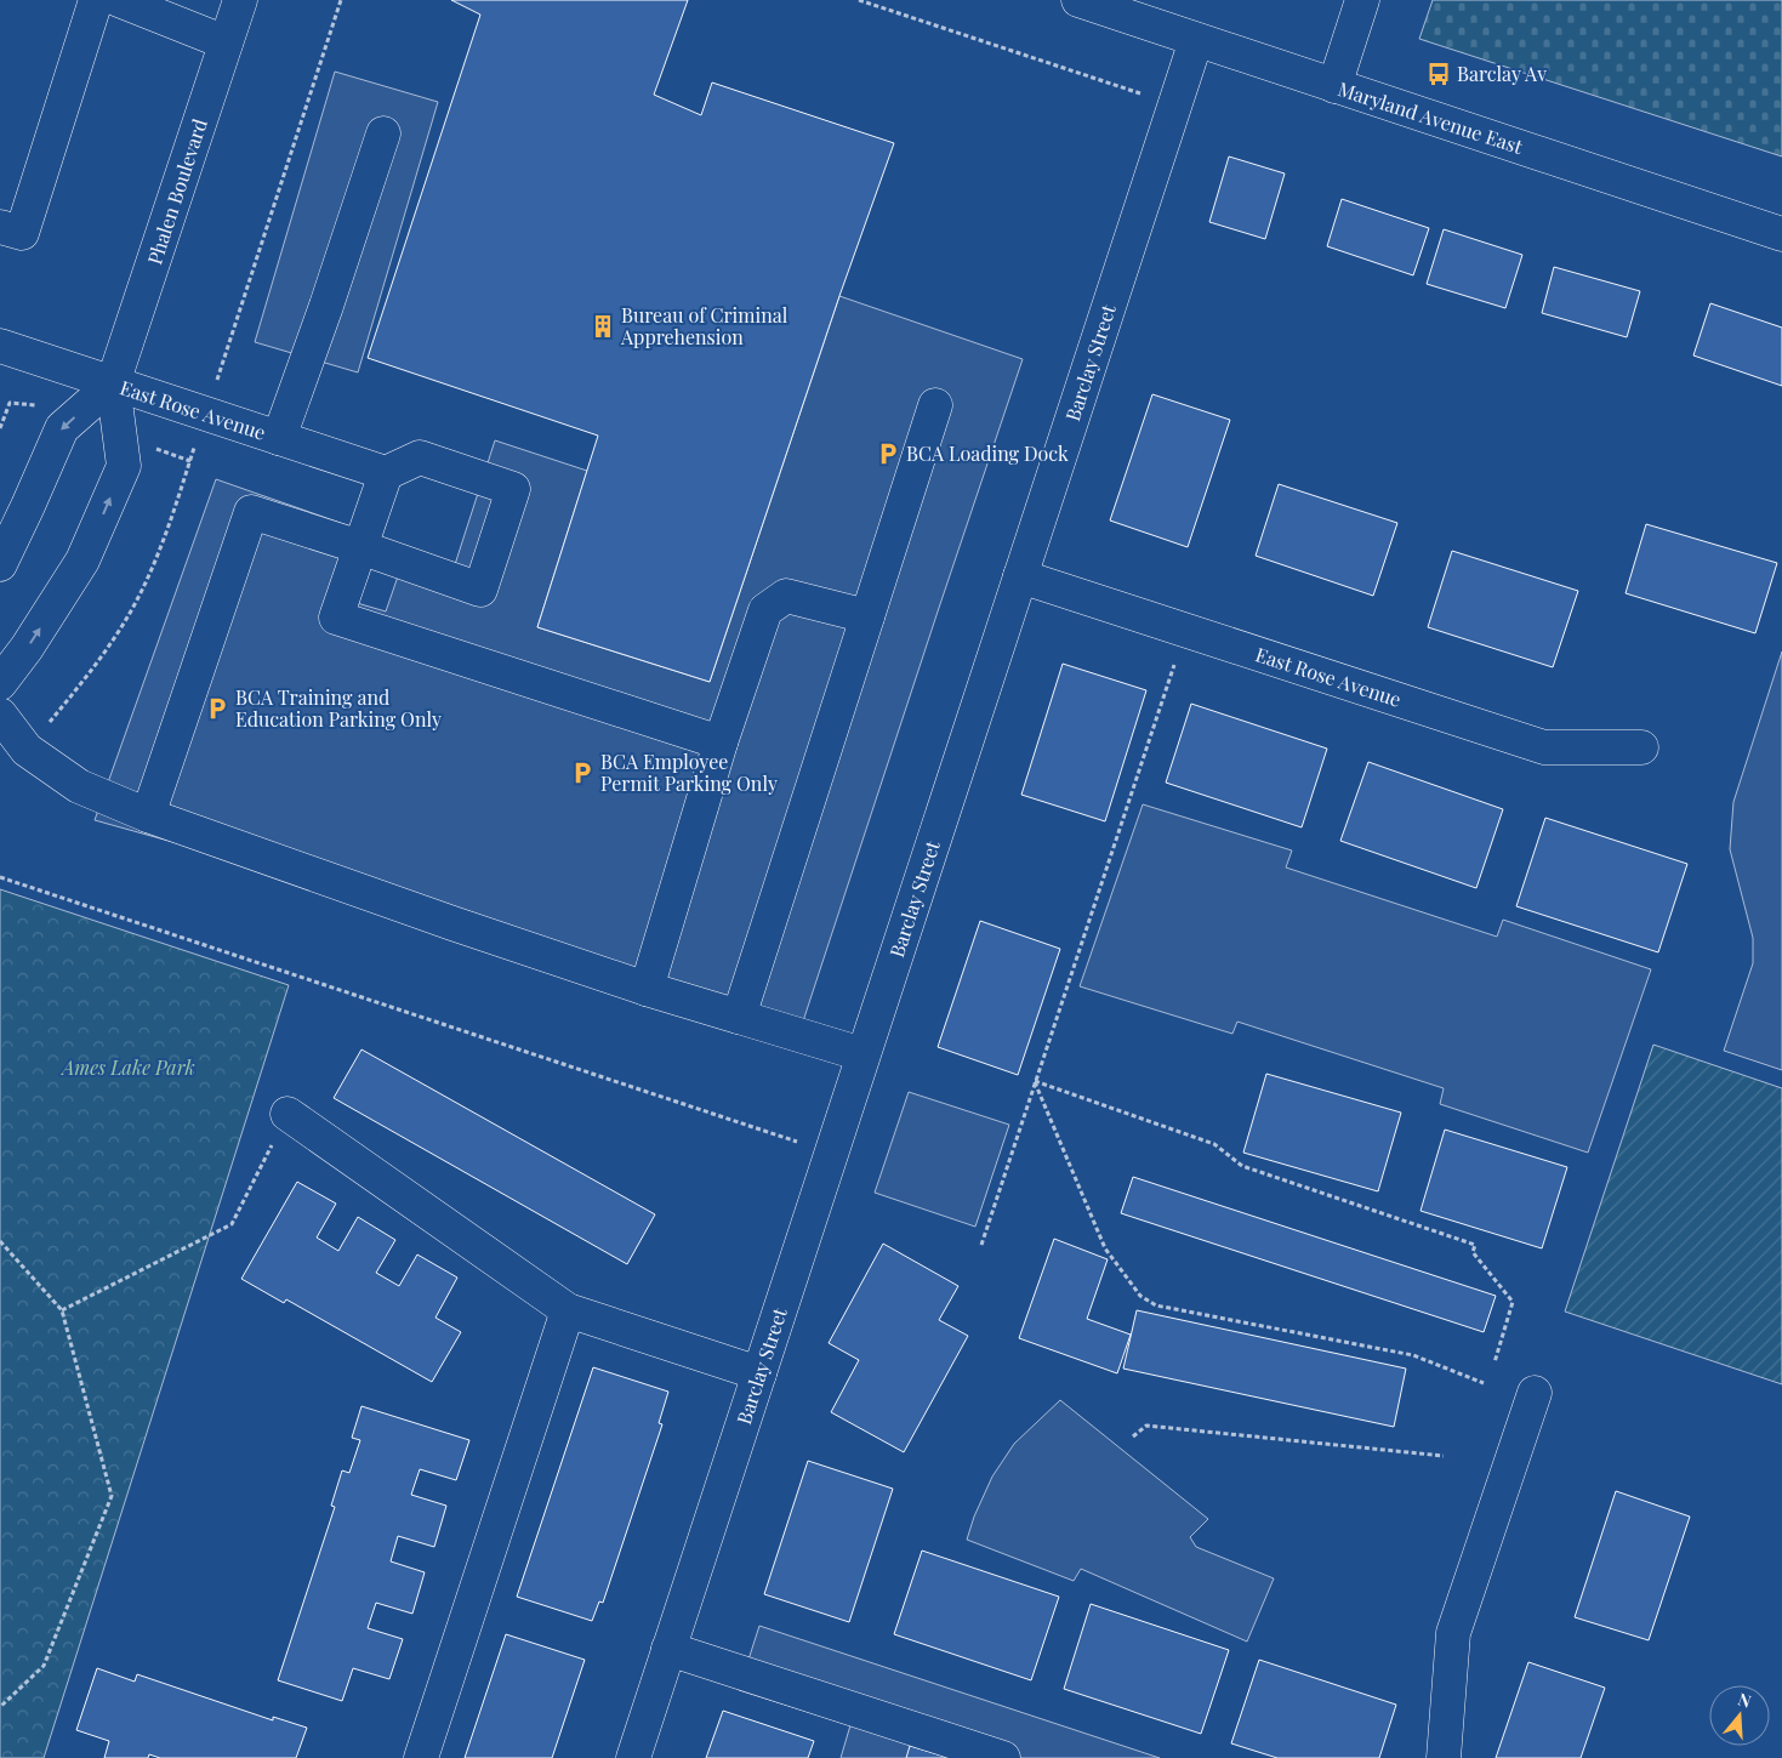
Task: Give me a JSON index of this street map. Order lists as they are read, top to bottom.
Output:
{
  "streets": {
    "street": [
      "Maryland Avenue East",
      "Phalen Boulevard",
      "Barclay Street",
      "East Rose Avenue"
    ]
  },
  "crossings": [
    ["Maryland Avenue East", "Barclay Street"],
    ["Phalen Boulevard", "East Rose Avenue"],
    ["Barclay Street", "East Rose Avenue"]
  ],
  "parks": ["Ames Lake Park"],
  "places": {
    "bus stop": ["Barclay Av"],
    "building": ["Bureau of Criminal Apprehension"],
    "parking": ["BCA Loading Dock", "BCA Training and Education Parking Only", "BCA Employee Permit Parking Only"]
  },
  "north": "top"
}
